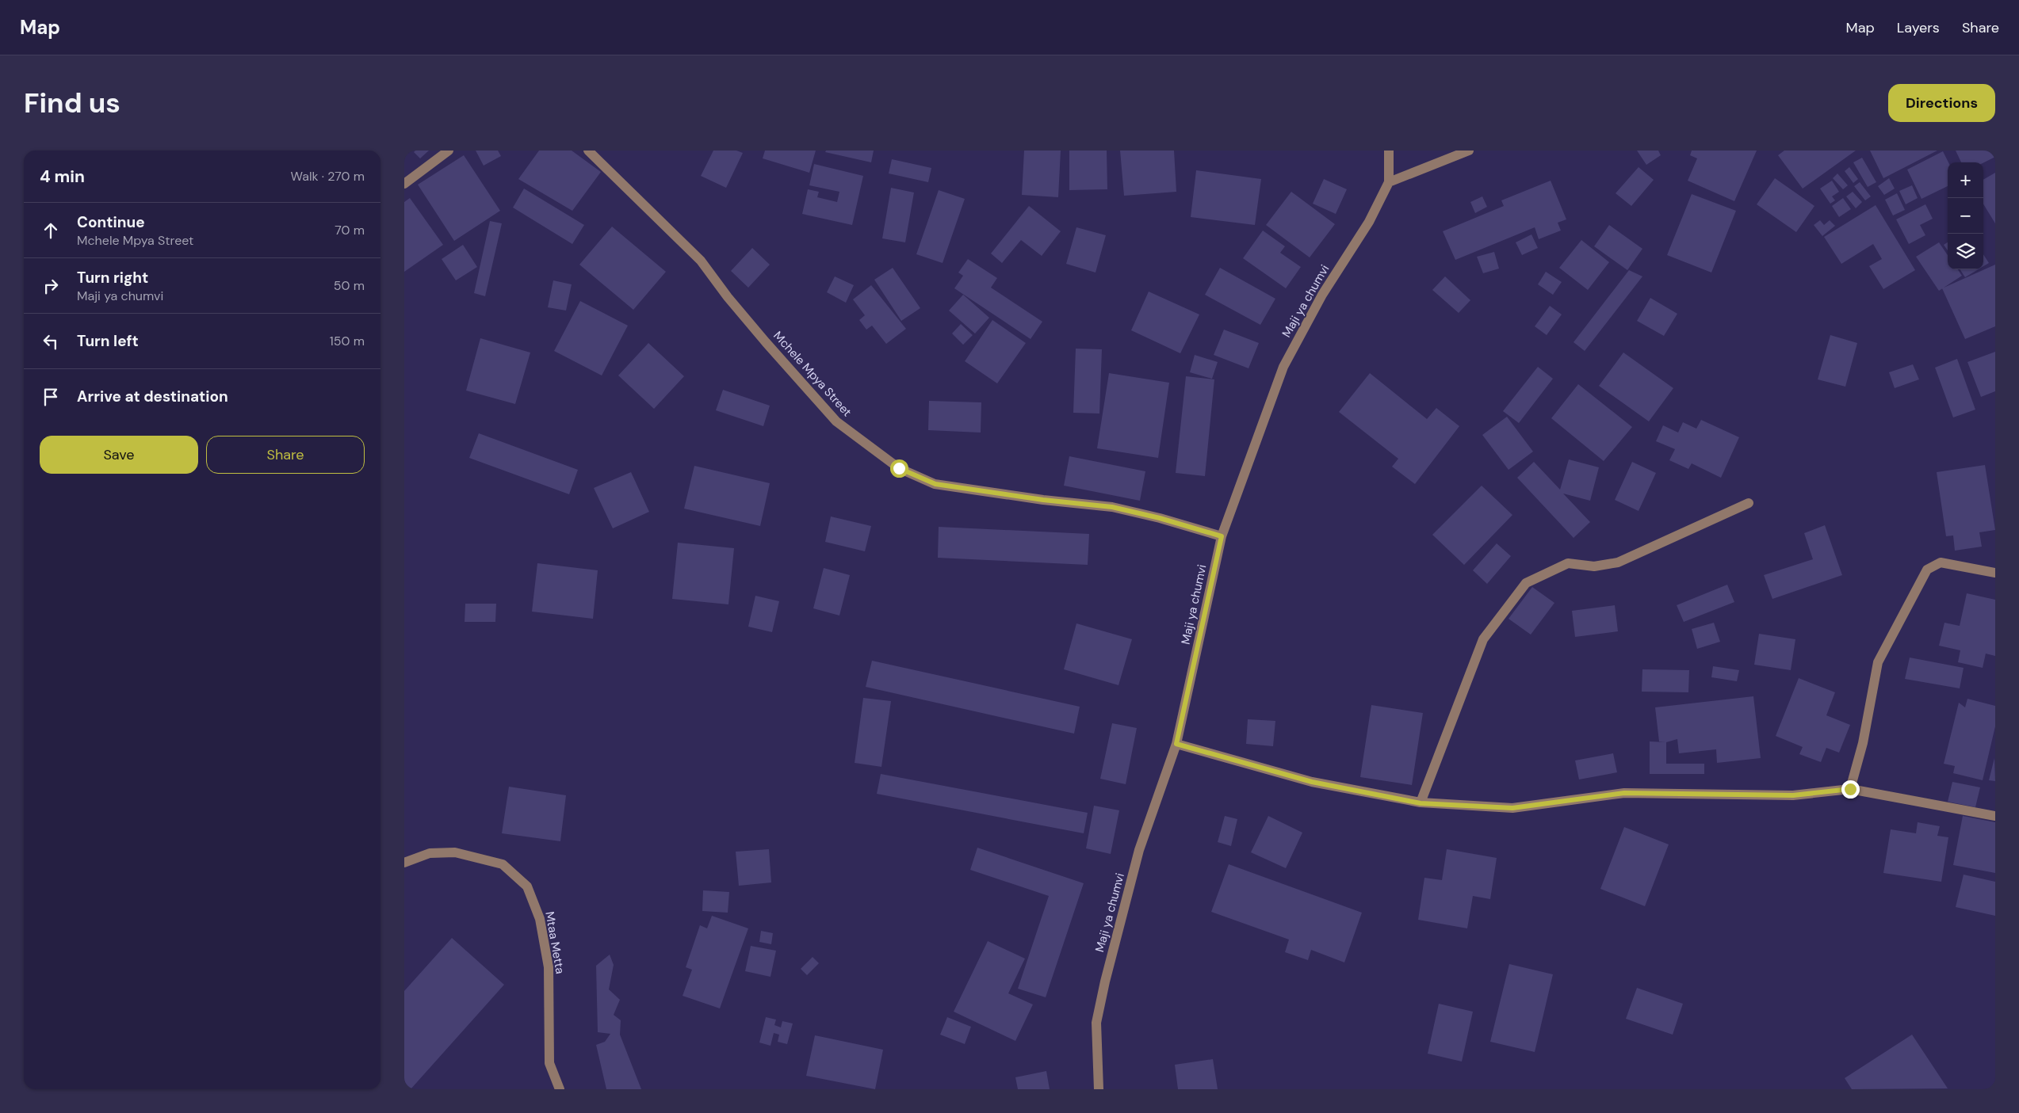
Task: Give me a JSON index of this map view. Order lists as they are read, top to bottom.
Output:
{
  "streets": {
    "street": ["Maji ya chumvi", "Mchele Mpya Street", "Mtaa Metta"]
  },
  "crossings": [
    ["Maji ya chumvi", "Mchele Mpya Street"]
  ],
  "page": {
    "header": "Map",
    "nav": ["Map", "Layers", "Share"],
    "buttons": [
      "Directions",
      ["Save", "Share"]
    ],
    "title": "Find us",
    "heading": ["4 min", "Walk · 270 m"],
    "map_buttons": ["+", "−"],
    "list": [
      ["Continue", "Mchele Mpya Street", "70 m"],
      ["Turn right", "Maji ya chumvi", "50 m"],
      ["Turn left", "150 m"],
      "Arrive at destination"
    ]
  }
}
